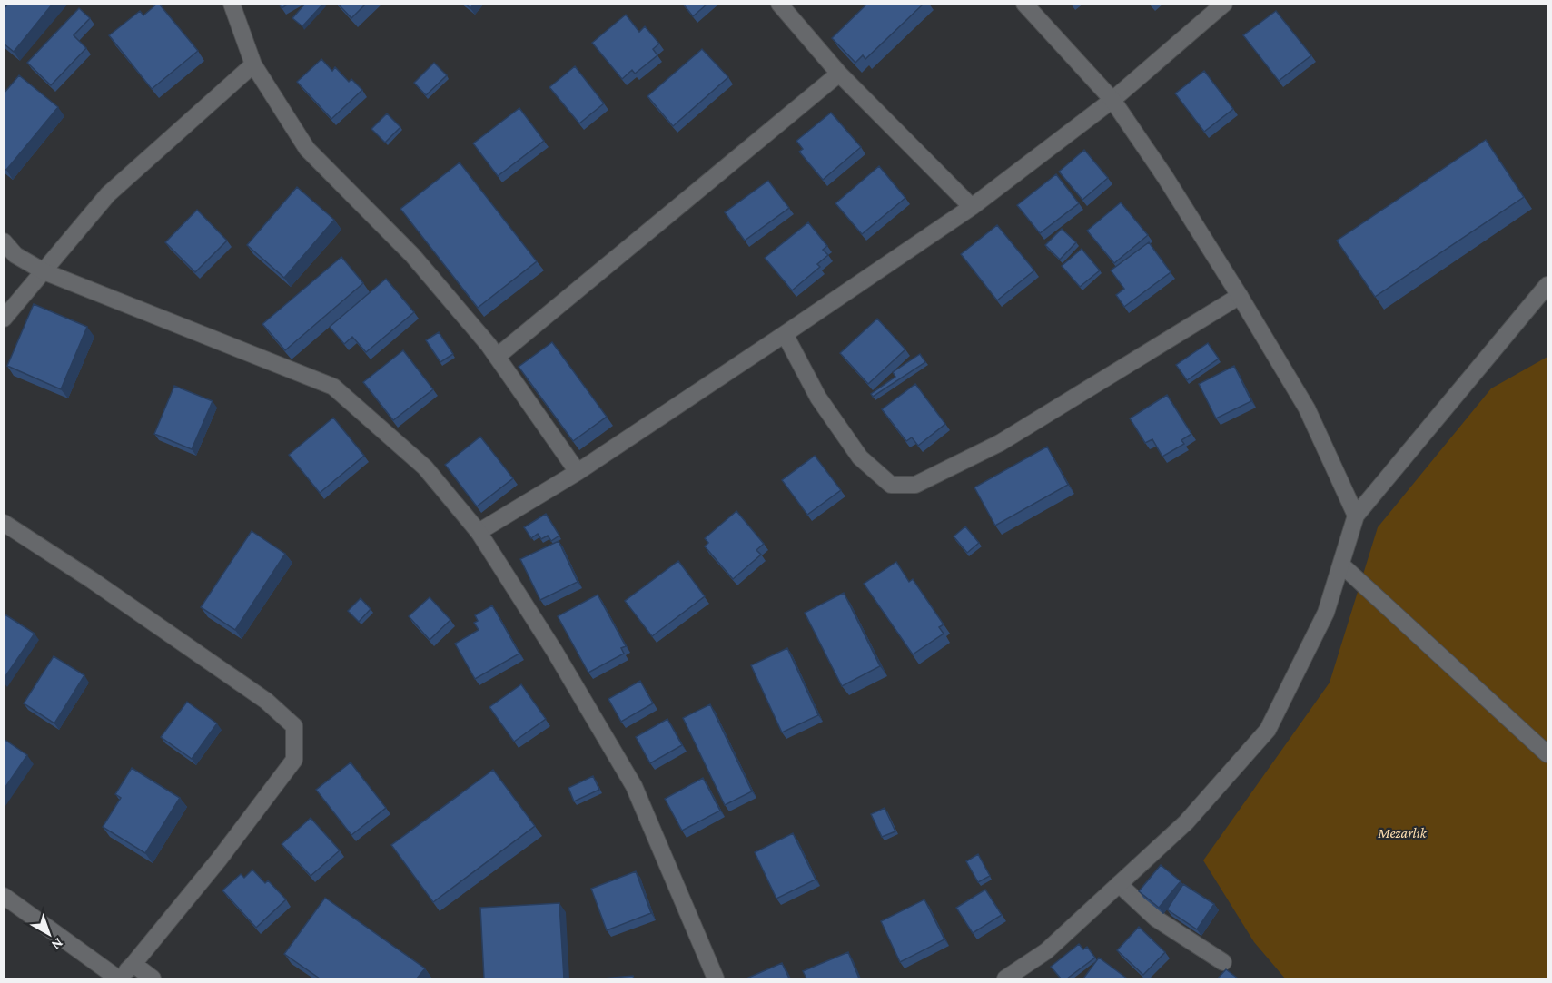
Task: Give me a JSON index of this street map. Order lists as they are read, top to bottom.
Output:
{
  "parks": ["Mezarlık"],
  "north": "bottom right"
}
